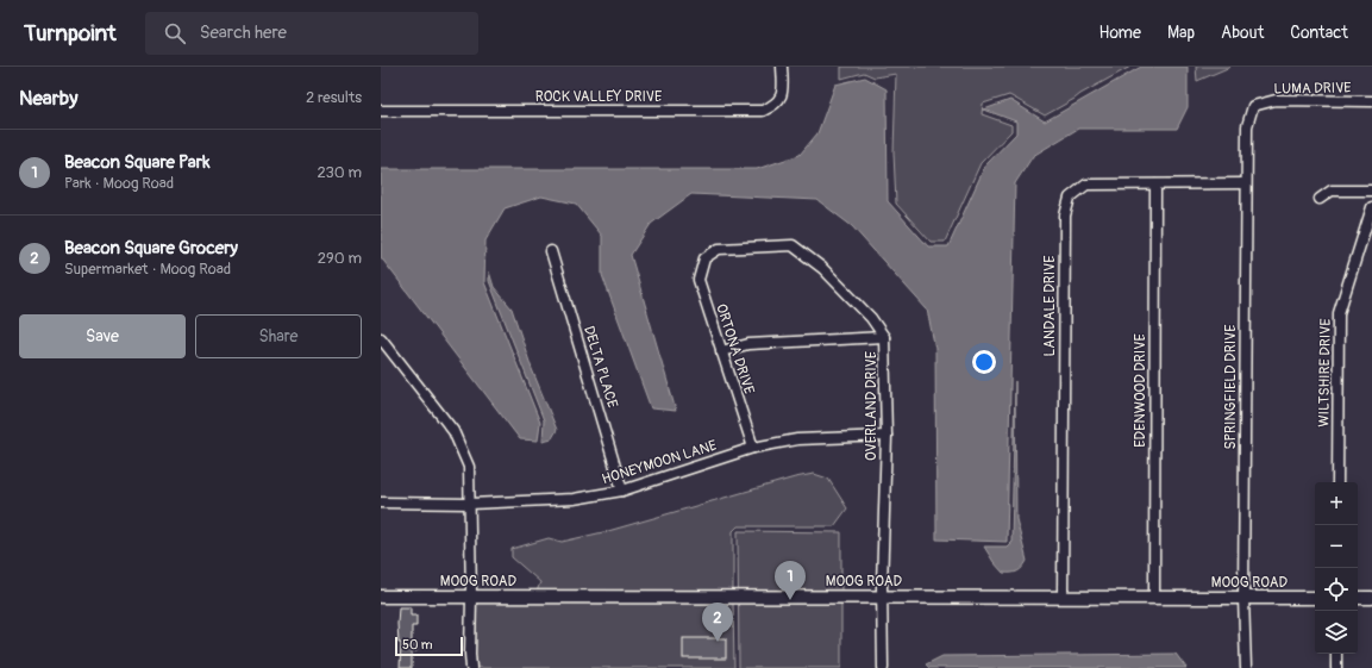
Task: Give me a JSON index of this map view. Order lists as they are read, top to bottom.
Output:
{
  "streets": {
    "street": [
      "LUMA DRIVE",
      "ROCK VALLEY DRIVE",
      "LANDALE DRIVE",
      "ORTONA DRIVE",
      "DELTA PLACE",
      "WILTSHIRE DRIVE",
      "SPRINGFIELD DRIVE",
      "EDENWOOD DRIVE",
      "OVERLAND DRIVE",
      "HONEYMOON LANE",
      "MOOG ROAD"
    ]
  },
  "crossings": [
    ["LUMA DRIVE", "SPRINGFIELD DRIVE"],
    ["LANDALE DRIVE", "SPRINGFIELD DRIVE"],
    ["LANDALE DRIVE", "EDENWOOD DRIVE"],
    ["LANDALE DRIVE", "MOOG ROAD"],
    ["ORTONA DRIVE", "OVERLAND DRIVE"],
    ["ORTONA DRIVE", "HONEYMOON LANE"],
    ["DELTA PLACE", "HONEYMOON LANE"],
    ["SPRINGFIELD DRIVE", "MOOG ROAD"],
    ["EDENWOOD DRIVE", "MOOG ROAD"],
    ["OVERLAND DRIVE", "HONEYMOON LANE"],
    ["OVERLAND DRIVE", "MOOG ROAD"]
  ],
  "scale_bar": "50 m",
  "page": {
    "header": "Turnpoint",
    "search": "Search here",
    "nav": [
      "Home",
      "Map",
      "About",
      "Contact"
    ],
    "heading": ["Nearby", "2 results"],
    "list": [
      {
        "mark": "1",
        "name": "Beacon Square Park",
        "note": "Park · Moog Road",
        "value": "230 m"
      },
      {
        "mark": "2",
        "name": "Beacon Square Grocery",
        "note": "Supermarket · Moog Road",
        "value": "290 m"
      }
    ],
    "buttons": ["Save", "Share"],
    "map_buttons": ["+", "−"],
    "pins": ["1", "2"],
    "scale": "50 m"
  }
}
